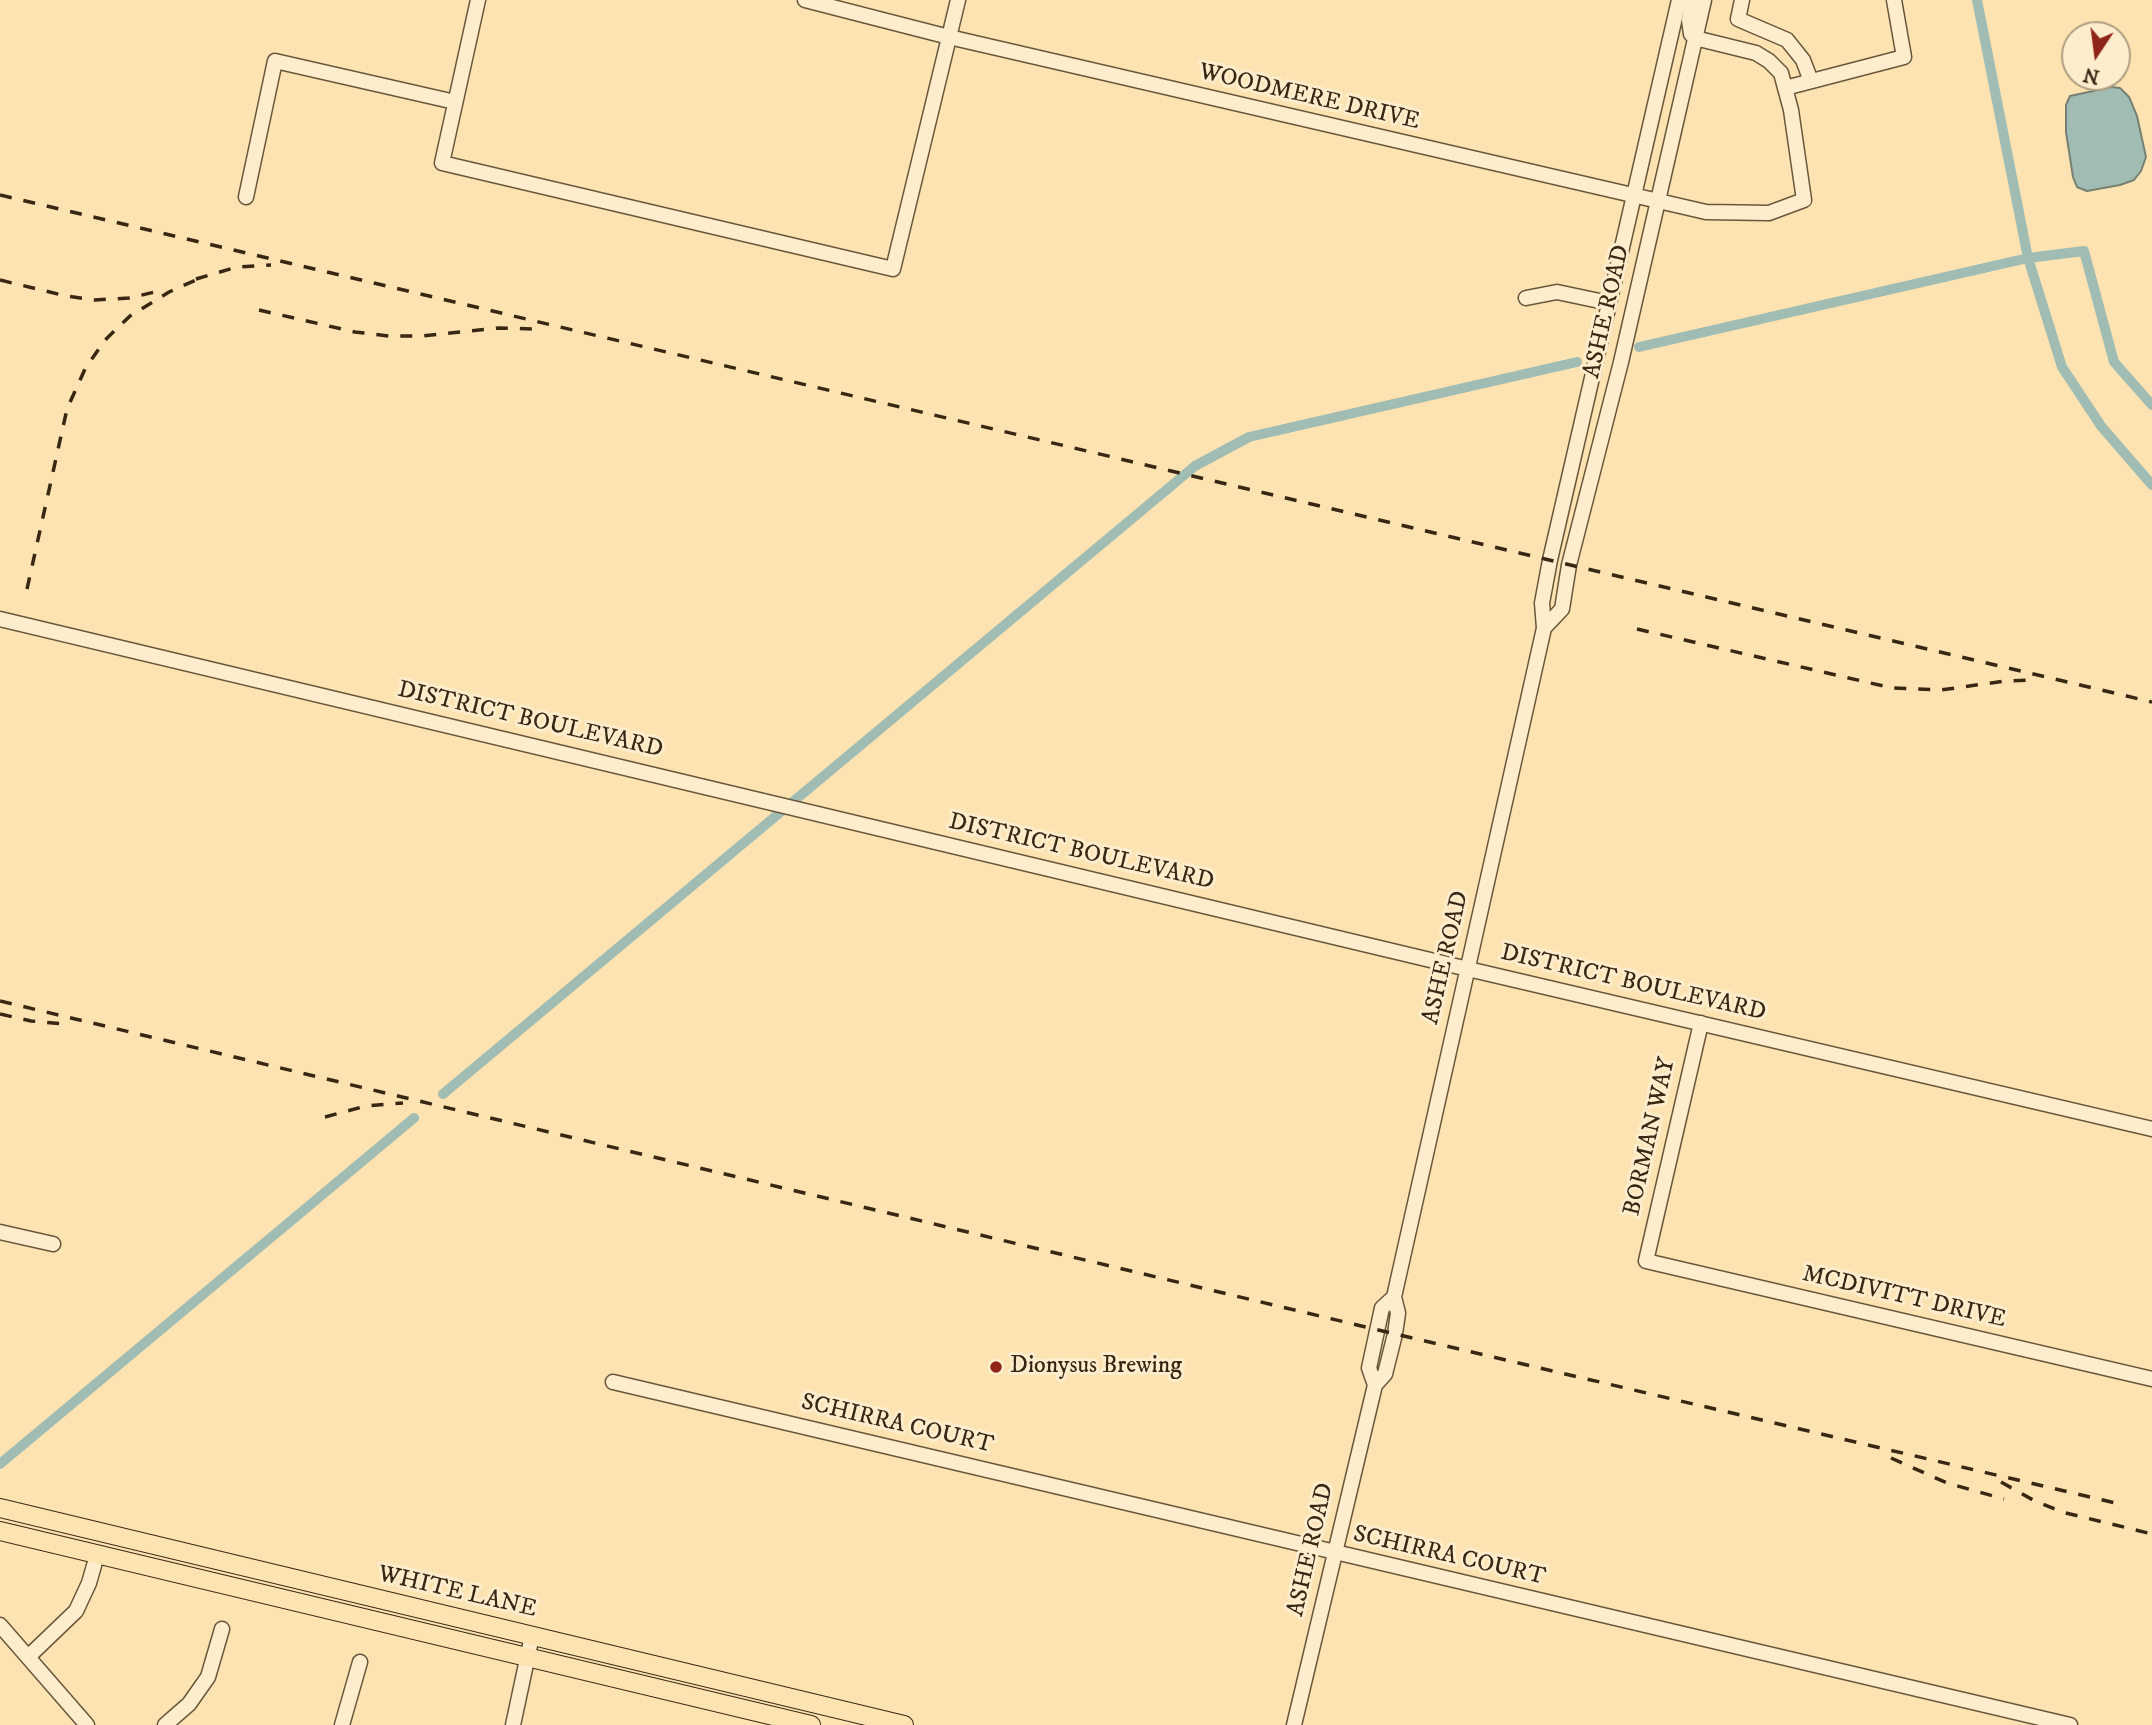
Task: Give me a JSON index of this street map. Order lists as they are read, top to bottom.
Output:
{
  "streets": {
    "main road": ["WHITE LANE"],
    "street": [
      "WOODMERE DRIVE",
      "ASHE ROAD",
      "DISTRICT BOULEVARD",
      "BORMAN WAY",
      "MCDIVITT DRIVE",
      "SCHIRRA COURT"
    ]
  },
  "crossings": [
    ["WOODMERE DRIVE", "ASHE ROAD"],
    ["ASHE ROAD", "DISTRICT BOULEVARD"],
    ["ASHE ROAD", "SCHIRRA COURT"],
    ["DISTRICT BOULEVARD", "BORMAN WAY"],
    ["BORMAN WAY", "MCDIVITT DRIVE"]
  ],
  "places": ["Dionysus Brewing"],
  "north": "bottom"
}
